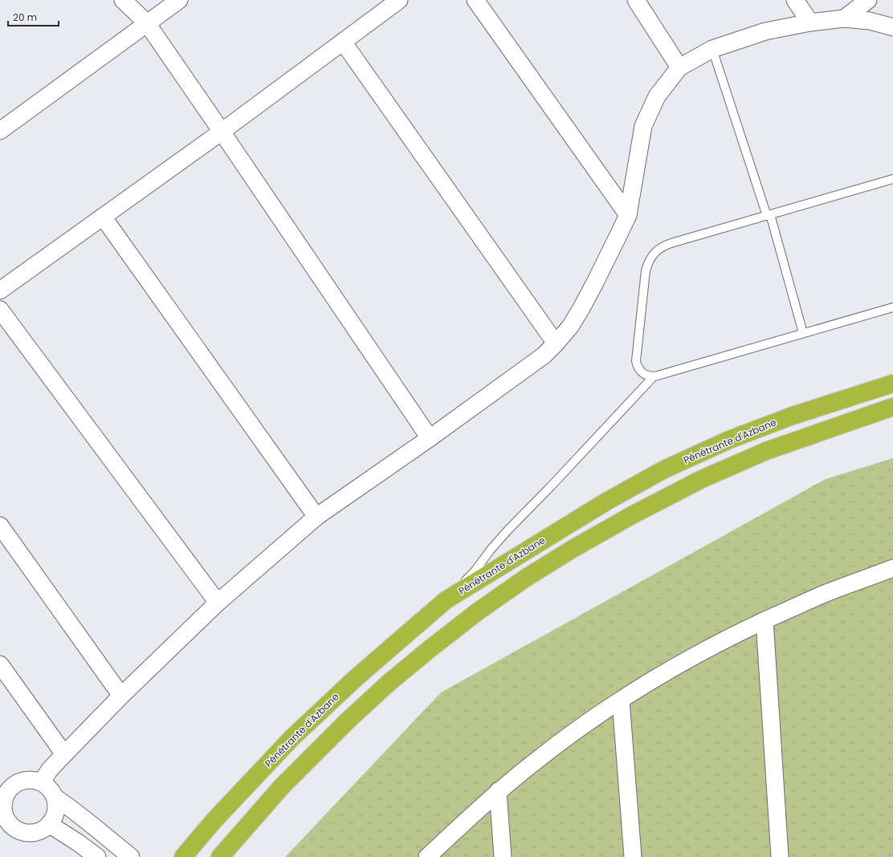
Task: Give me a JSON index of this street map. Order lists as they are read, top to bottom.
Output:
{
  "streets": {
    "highway": ["Pénétrante d'Azbane"]
  },
  "scale_bar": "20 m"
}
